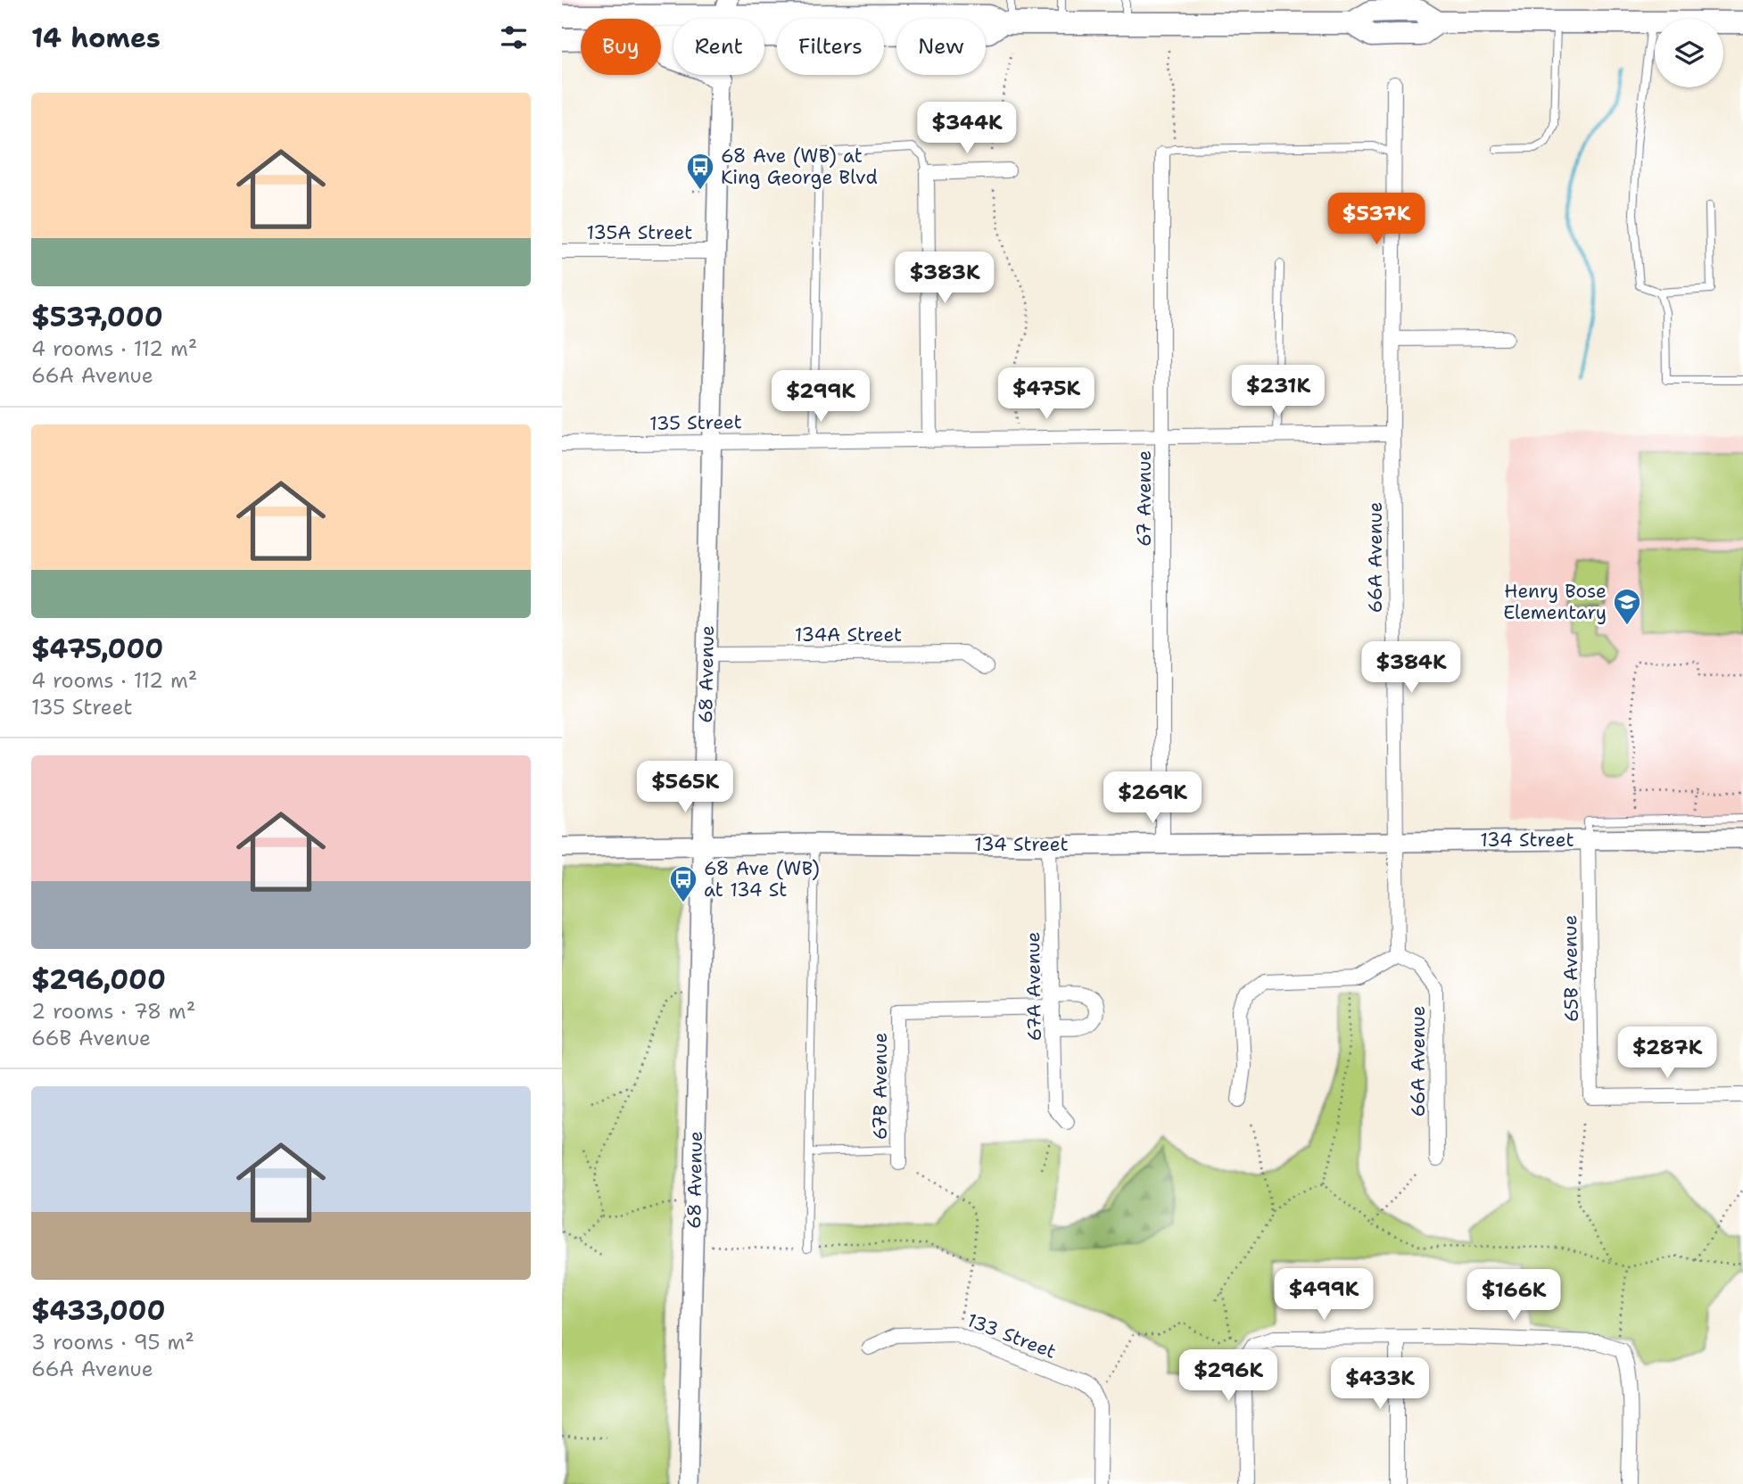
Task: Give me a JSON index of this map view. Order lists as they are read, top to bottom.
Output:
{
  "streets": {
    "street": [
      "135A Street",
      "135 Street",
      "67 Avenue",
      "66A Avenue",
      "134A Street",
      "68 Avenue",
      "134 Street",
      "65B Avenue",
      "67A Avenue",
      "67B Avenue",
      "133 Street"
    ]
  },
  "crossings": [
    ["135A Street", "68 Avenue"],
    ["135 Street", "67 Avenue"],
    ["135 Street", "66A Avenue"],
    ["135 Street", "68 Avenue"],
    ["67 Avenue", "134 Street"],
    ["66A Avenue", "134 Street"],
    ["134A Street", "68 Avenue"],
    ["68 Avenue", "134 Street"],
    ["134 Street", "65B Avenue"],
    ["134 Street", "67A Avenue"],
    ["67A Avenue", "67B Avenue"]
  ],
  "places": {
    "bus stop": ["68 Ave (WB) at King George Blvd", "68 Ave (WB) at 134 St"],
    "school or university": ["Henry Bose Elementary"]
  },
  "page": {
    "heading": "14 homes",
    "chip": [
      "Buy",
      "Rent",
      "Filters",
      "New"
    ],
    "list": [
      {
        "name": "$537,000",
        "note": "4 rooms · 112 m² · 66A Avenue"
      },
      {
        "name": "$475,000",
        "note": "4 rooms · 112 m² · 135 Street"
      },
      {
        "name": "$296,000",
        "note": "2 rooms · 78 m² · 66B Avenue"
      },
      {
        "name": "$433,000",
        "note": "3 rooms · 95 m² · 66A Avenue"
      }
    ],
    "price": [
      "$344K",
      "$537K",
      "$383K",
      "$231K",
      "$475K",
      "$299K",
      "$384K",
      "$565K",
      "$269K",
      "$287K",
      "$499K",
      "$166K",
      "$296K",
      "$433K"
    ]
  }
}
